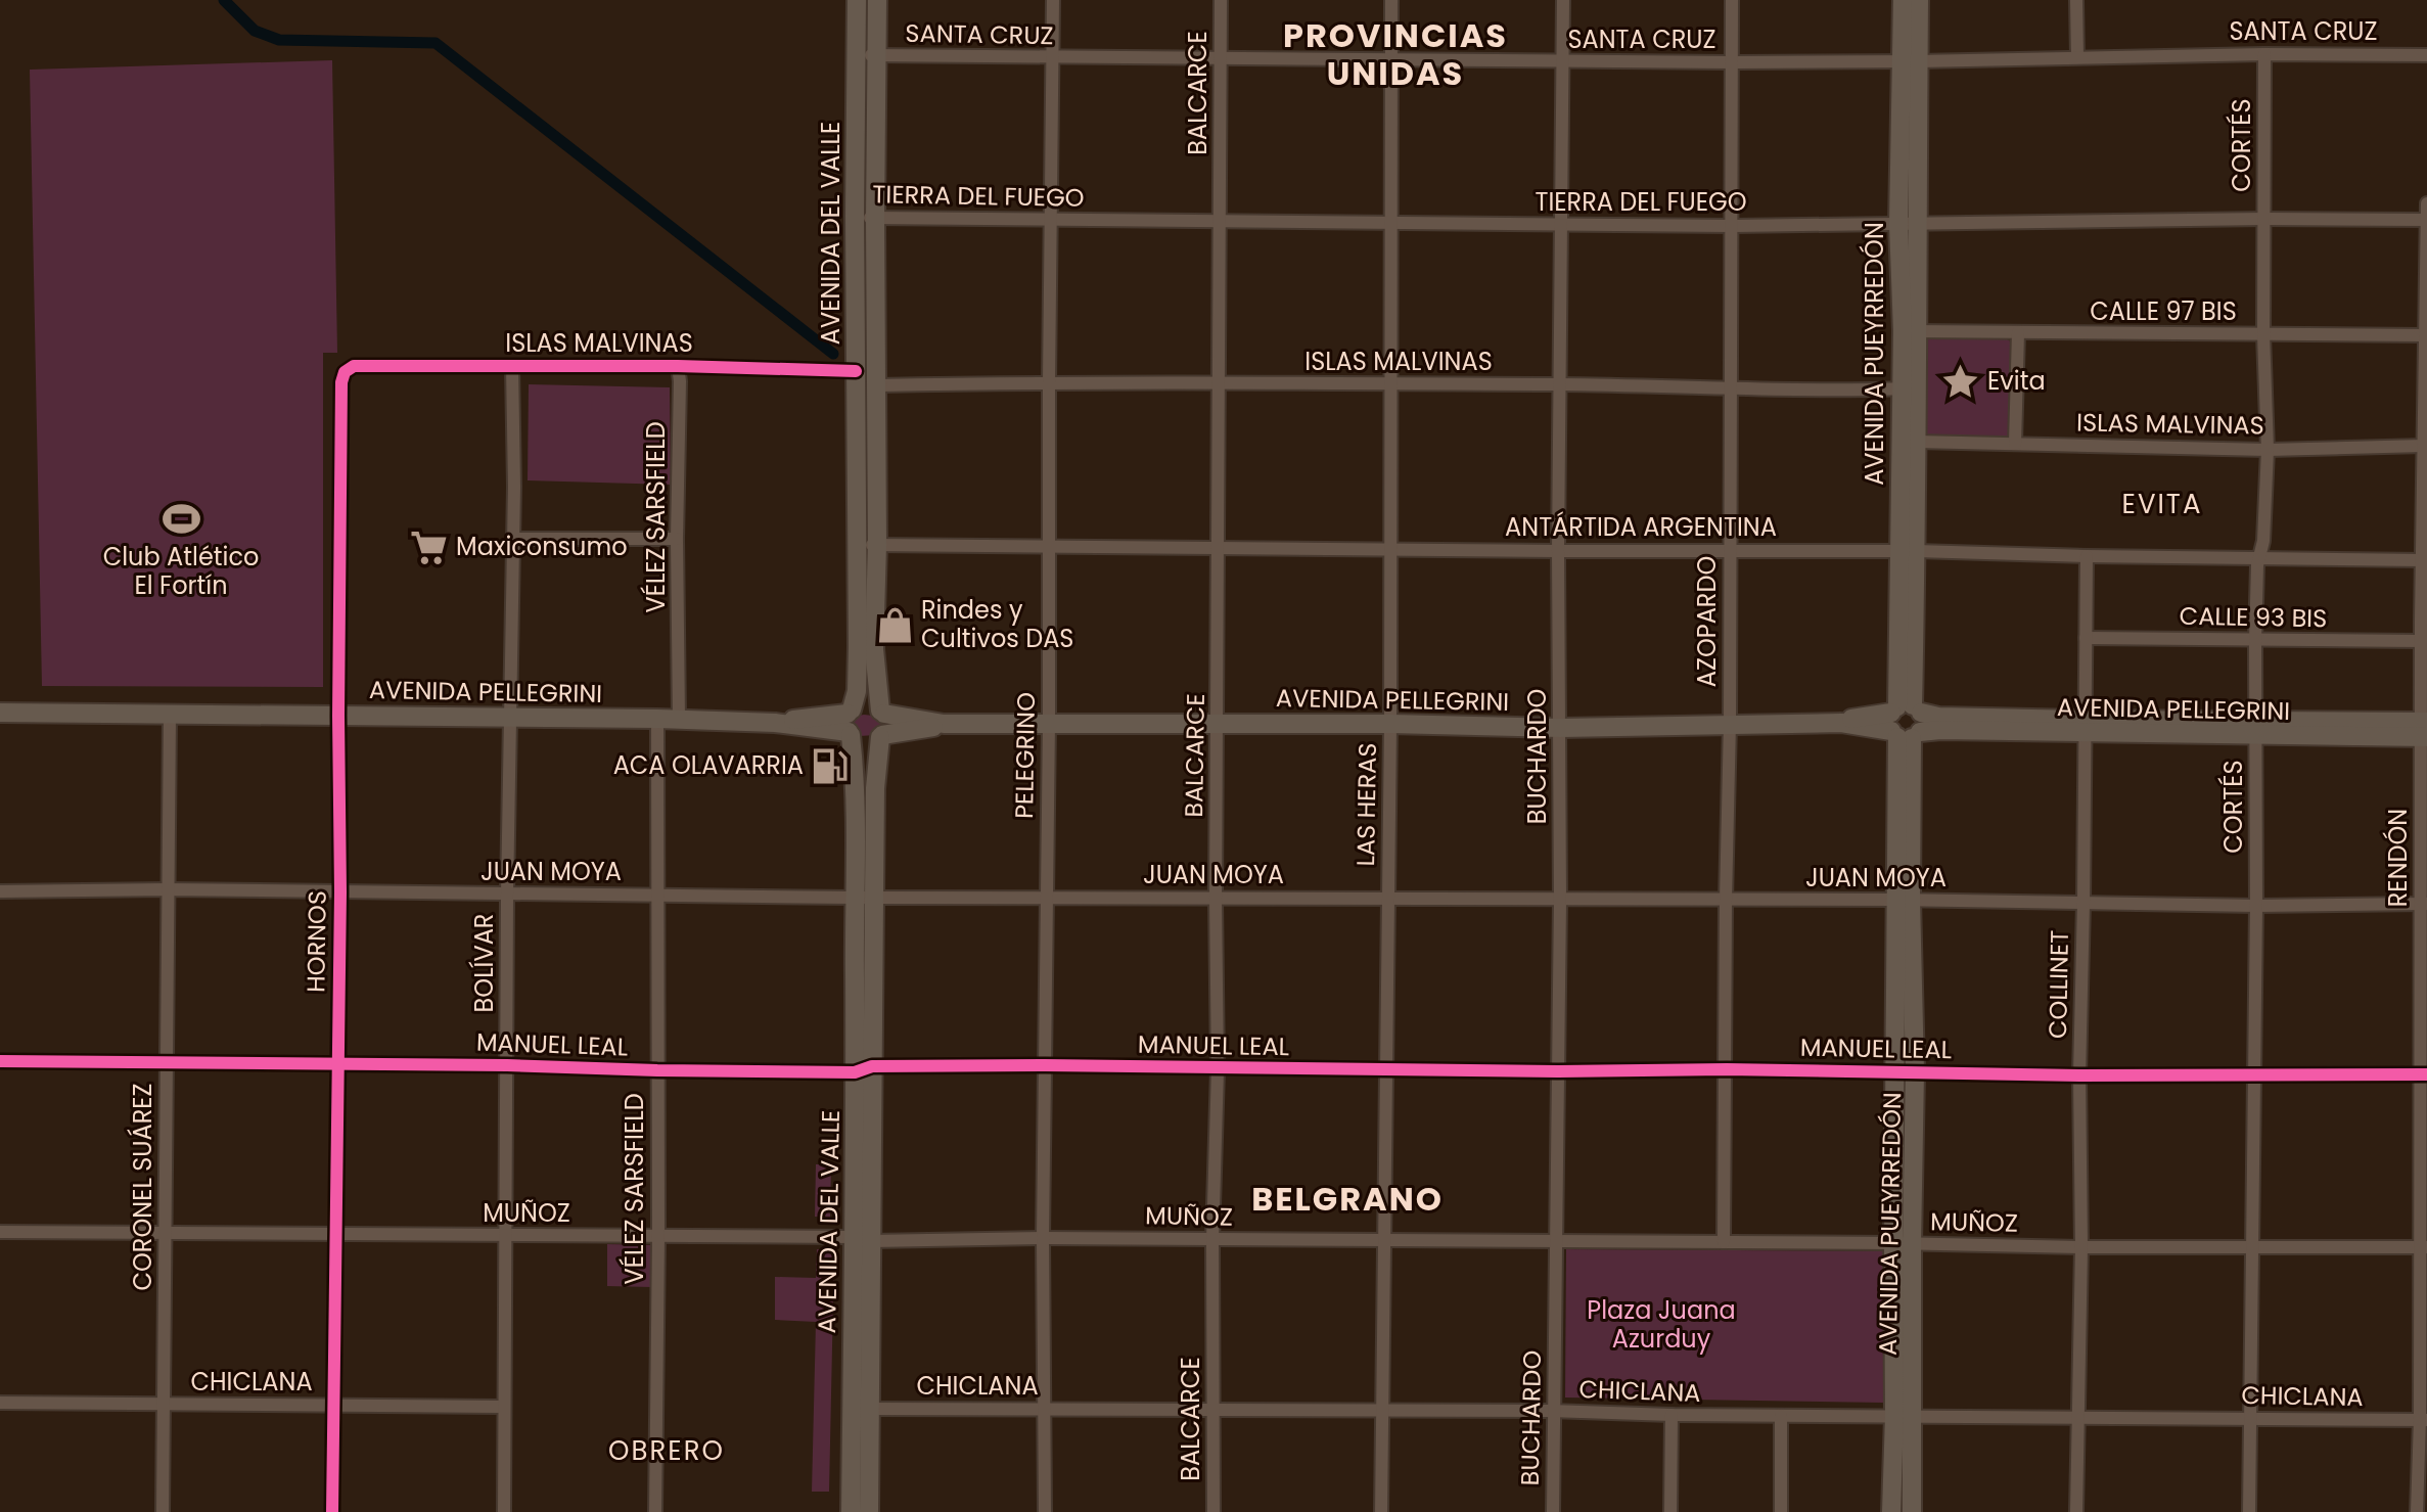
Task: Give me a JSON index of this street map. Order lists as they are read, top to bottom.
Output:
{
  "streets": {
    "main road": ["AVENIDA DEL VALLE", "AVENIDA PUEYRREDÓN", "AVENIDA PELLEGRINI"],
    "street": [
      "SANTA CRUZ",
      "BALCARCE",
      "CORTÉS",
      "TIERRA DEL FUEGO",
      "CALLE 97 BIS",
      "ISLAS MALVINAS",
      "VÉLEZ SARSFIELD",
      "ANTÁRTIDA ARGENTINA",
      "CALLE 93 BIS",
      "AZOPARDO",
      "PELEGRINO",
      "BUCHARDO",
      "LAS HERAS",
      "RENDÓN",
      "JUAN MOYA",
      "HORNOS",
      "BOLÍVAR",
      "COLLINET",
      "MANUEL LEAL",
      "CORONEL SUÁREZ",
      "MUÑOZ",
      "CHICLANA"
    ]
  },
  "crossings": [
    ["SANTA CRUZ", "BALCARCE"],
    ["SANTA CRUZ", "CORTÉS"],
    ["SANTA CRUZ", "AVENIDA DEL VALLE"],
    ["SANTA CRUZ", "AVENIDA PUEYRREDÓN"],
    ["SANTA CRUZ", "AZOPARDO"],
    ["SANTA CRUZ", "PELEGRINO"],
    ["SANTA CRUZ", "BUCHARDO"],
    ["SANTA CRUZ", "LAS HERAS"],
    ["BALCARCE", "TIERRA DEL FUEGO"],
    ["BALCARCE", "ISLAS MALVINAS"],
    ["BALCARCE", "ANTÁRTIDA ARGENTINA"],
    ["BALCARCE", "AVENIDA PELLEGRINI"],
    ["BALCARCE", "JUAN MOYA"],
    ["BALCARCE", "MANUEL LEAL"],
    ["BALCARCE", "MUÑOZ"],
    ["BALCARCE", "CHICLANA"],
    ["CORTÉS", "TIERRA DEL FUEGO"],
    ["CORTÉS", "CALLE 97 BIS"],
    ["CORTÉS", "ISLAS MALVINAS"],
    ["CORTÉS", "ANTÁRTIDA ARGENTINA"],
    ["CORTÉS", "CALLE 93 BIS"],
    ["CORTÉS", "AVENIDA PELLEGRINI"],
    ["CORTÉS", "JUAN MOYA"],
    ["CORTÉS", "MANUEL LEAL"],
    ["CORTÉS", "MUÑOZ"],
    ["CORTÉS", "CHICLANA"],
    ["TIERRA DEL FUEGO", "AVENIDA DEL VALLE"],
    ["TIERRA DEL FUEGO", "AVENIDA PUEYRREDÓN"],
    ["TIERRA DEL FUEGO", "AZOPARDO"],
    ["TIERRA DEL FUEGO", "PELEGRINO"],
    ["TIERRA DEL FUEGO", "BUCHARDO"],
    ["TIERRA DEL FUEGO", "LAS HERAS"],
    ["TIERRA DEL FUEGO", "RENDÓN"],
    ["AVENIDA DEL VALLE", "ISLAS MALVINAS"],
    ["AVENIDA DEL VALLE", "ANTÁRTIDA ARGENTINA"],
    ["AVENIDA DEL VALLE", "AVENIDA PELLEGRINI"],
    ["AVENIDA DEL VALLE", "JUAN MOYA"],
    ["AVENIDA DEL VALLE", "MANUEL LEAL"],
    ["AVENIDA DEL VALLE", "MUÑOZ"],
    ["AVENIDA DEL VALLE", "CHICLANA"],
    ["CALLE 97 BIS", "AVENIDA PUEYRREDÓN"],
    ["CALLE 97 BIS", "RENDÓN"],
    ["ISLAS MALVINAS", "AVENIDA PUEYRREDÓN"],
    ["ISLAS MALVINAS", "VÉLEZ SARSFIELD"],
    ["ISLAS MALVINAS", "AZOPARDO"],
    ["ISLAS MALVINAS", "PELEGRINO"],
    ["ISLAS MALVINAS", "BUCHARDO"],
    ["ISLAS MALVINAS", "LAS HERAS"],
    ["ISLAS MALVINAS", "RENDÓN"],
    ["ISLAS MALVINAS", "HORNOS"],
    ["ISLAS MALVINAS", "BOLÍVAR"],
    ["AVENIDA PUEYRREDÓN", "ANTÁRTIDA ARGENTINA"],
    ["AVENIDA PUEYRREDÓN", "AVENIDA PELLEGRINI"],
    ["AVENIDA PUEYRREDÓN", "JUAN MOYA"],
    ["AVENIDA PUEYRREDÓN", "MANUEL LEAL"],
    ["AVENIDA PUEYRREDÓN", "MUÑOZ"],
    ["AVENIDA PUEYRREDÓN", "CHICLANA"],
    ["VÉLEZ SARSFIELD", "AVENIDA PELLEGRINI"],
    ["VÉLEZ SARSFIELD", "JUAN MOYA"],
    ["VÉLEZ SARSFIELD", "MANUEL LEAL"],
    ["VÉLEZ SARSFIELD", "MUÑOZ"],
    ["ANTÁRTIDA ARGENTINA", "AZOPARDO"],
    ["ANTÁRTIDA ARGENTINA", "PELEGRINO"],
    ["ANTÁRTIDA ARGENTINA", "BUCHARDO"],
    ["ANTÁRTIDA ARGENTINA", "LAS HERAS"],
    ["ANTÁRTIDA ARGENTINA", "RENDÓN"],
    ["ANTÁRTIDA ARGENTINA", "COLLINET"],
    ["CALLE 93 BIS", "RENDÓN"],
    ["CALLE 93 BIS", "COLLINET"],
    ["AZOPARDO", "AVENIDA PELLEGRINI"],
    ["AZOPARDO", "JUAN MOYA"],
    ["AZOPARDO", "MANUEL LEAL"],
    ["AZOPARDO", "MUÑOZ"],
    ["AVENIDA PELLEGRINI", "PELEGRINO"],
    ["AVENIDA PELLEGRINI", "BUCHARDO"],
    ["AVENIDA PELLEGRINI", "LAS HERAS"],
    ["AVENIDA PELLEGRINI", "RENDÓN"],
    ["AVENIDA PELLEGRINI", "HORNOS"],
    ["AVENIDA PELLEGRINI", "BOLÍVAR"],
    ["AVENIDA PELLEGRINI", "COLLINET"],
    ["AVENIDA PELLEGRINI", "CORONEL SUÁREZ"],
    ["PELEGRINO", "JUAN MOYA"],
    ["PELEGRINO", "MANUEL LEAL"],
    ["PELEGRINO", "MUÑOZ"],
    ["PELEGRINO", "CHICLANA"],
    ["BUCHARDO", "JUAN MOYA"],
    ["BUCHARDO", "MANUEL LEAL"],
    ["BUCHARDO", "MUÑOZ"],
    ["BUCHARDO", "CHICLANA"],
    ["LAS HERAS", "JUAN MOYA"],
    ["LAS HERAS", "MANUEL LEAL"],
    ["LAS HERAS", "MUÑOZ"],
    ["LAS HERAS", "CHICLANA"],
    ["RENDÓN", "JUAN MOYA"],
    ["RENDÓN", "MANUEL LEAL"],
    ["RENDÓN", "MUÑOZ"],
    ["RENDÓN", "CHICLANA"],
    ["JUAN MOYA", "HORNOS"],
    ["JUAN MOYA", "BOLÍVAR"],
    ["JUAN MOYA", "COLLINET"],
    ["JUAN MOYA", "CORONEL SUÁREZ"],
    ["HORNOS", "MANUEL LEAL"],
    ["HORNOS", "MUÑOZ"],
    ["HORNOS", "CHICLANA"],
    ["BOLÍVAR", "MANUEL LEAL"],
    ["BOLÍVAR", "MUÑOZ"],
    ["BOLÍVAR", "CHICLANA"],
    ["COLLINET", "MANUEL LEAL"],
    ["COLLINET", "MUÑOZ"],
    ["COLLINET", "CHICLANA"],
    ["MANUEL LEAL", "CORONEL SUÁREZ"],
    ["CORONEL SUÁREZ", "MUÑOZ"],
    ["CORONEL SUÁREZ", "CHICLANA"]
  ],
  "districts": [
    "PROVINCIAS UNIDAS",
    "EVITA",
    "BELGRANO",
    "OBRERO"
  ],
  "parks": ["Plaza Juana Azurduy"],
  "places": {
    "place": ["Evita"],
    "sports": ["Club Atlético El Fortín"],
    "supermarket": ["Maxiconsumo"],
    "shop": ["Rindes y Cultivos DAS"],
    "fuel station": ["ACA OLAVARRIA"]
  }
}
